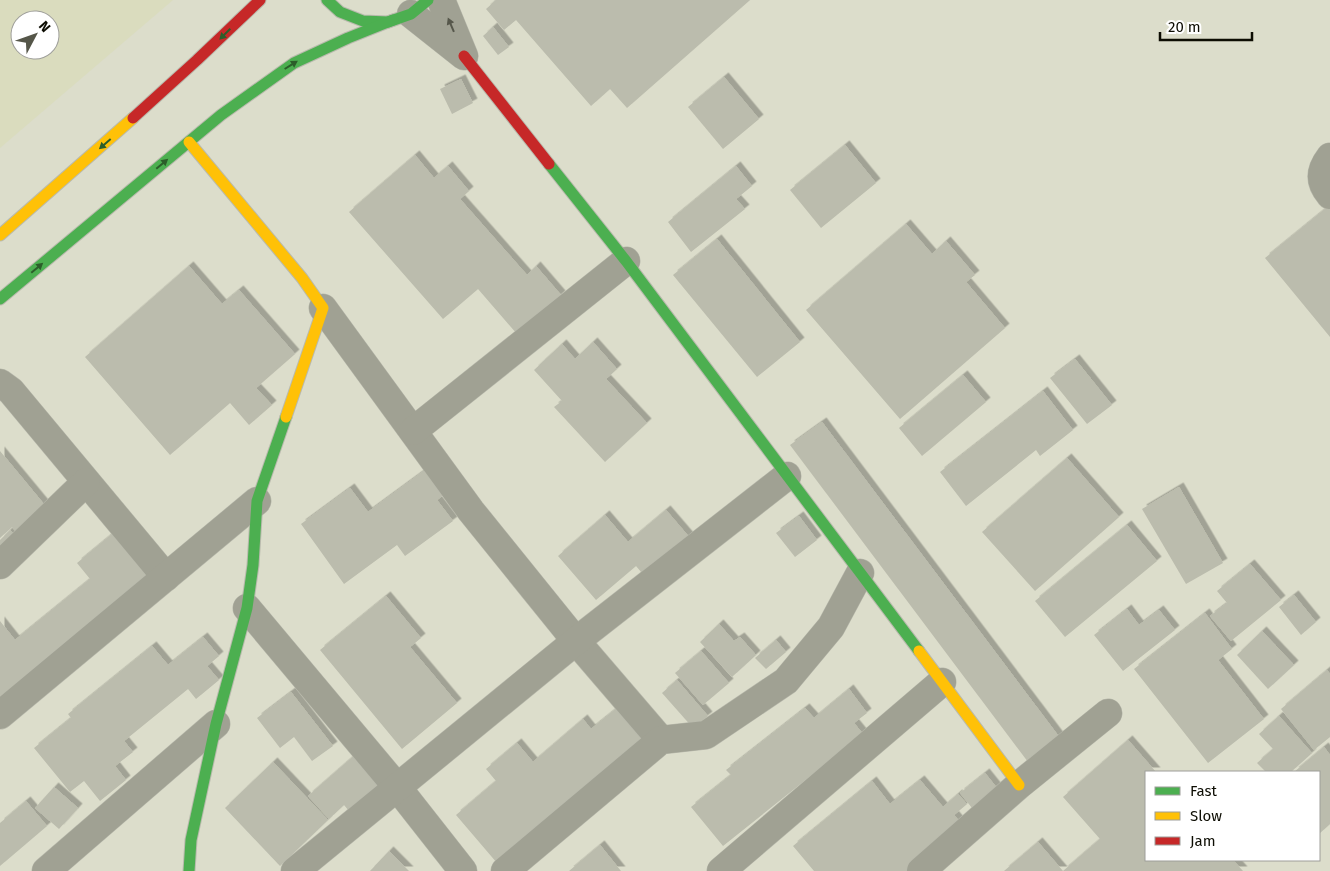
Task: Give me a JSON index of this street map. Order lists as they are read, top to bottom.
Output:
{
  "legend": ["Fast", "Slow", "Jam"],
  "scale_bar": "20 m",
  "north": "top right"
}
